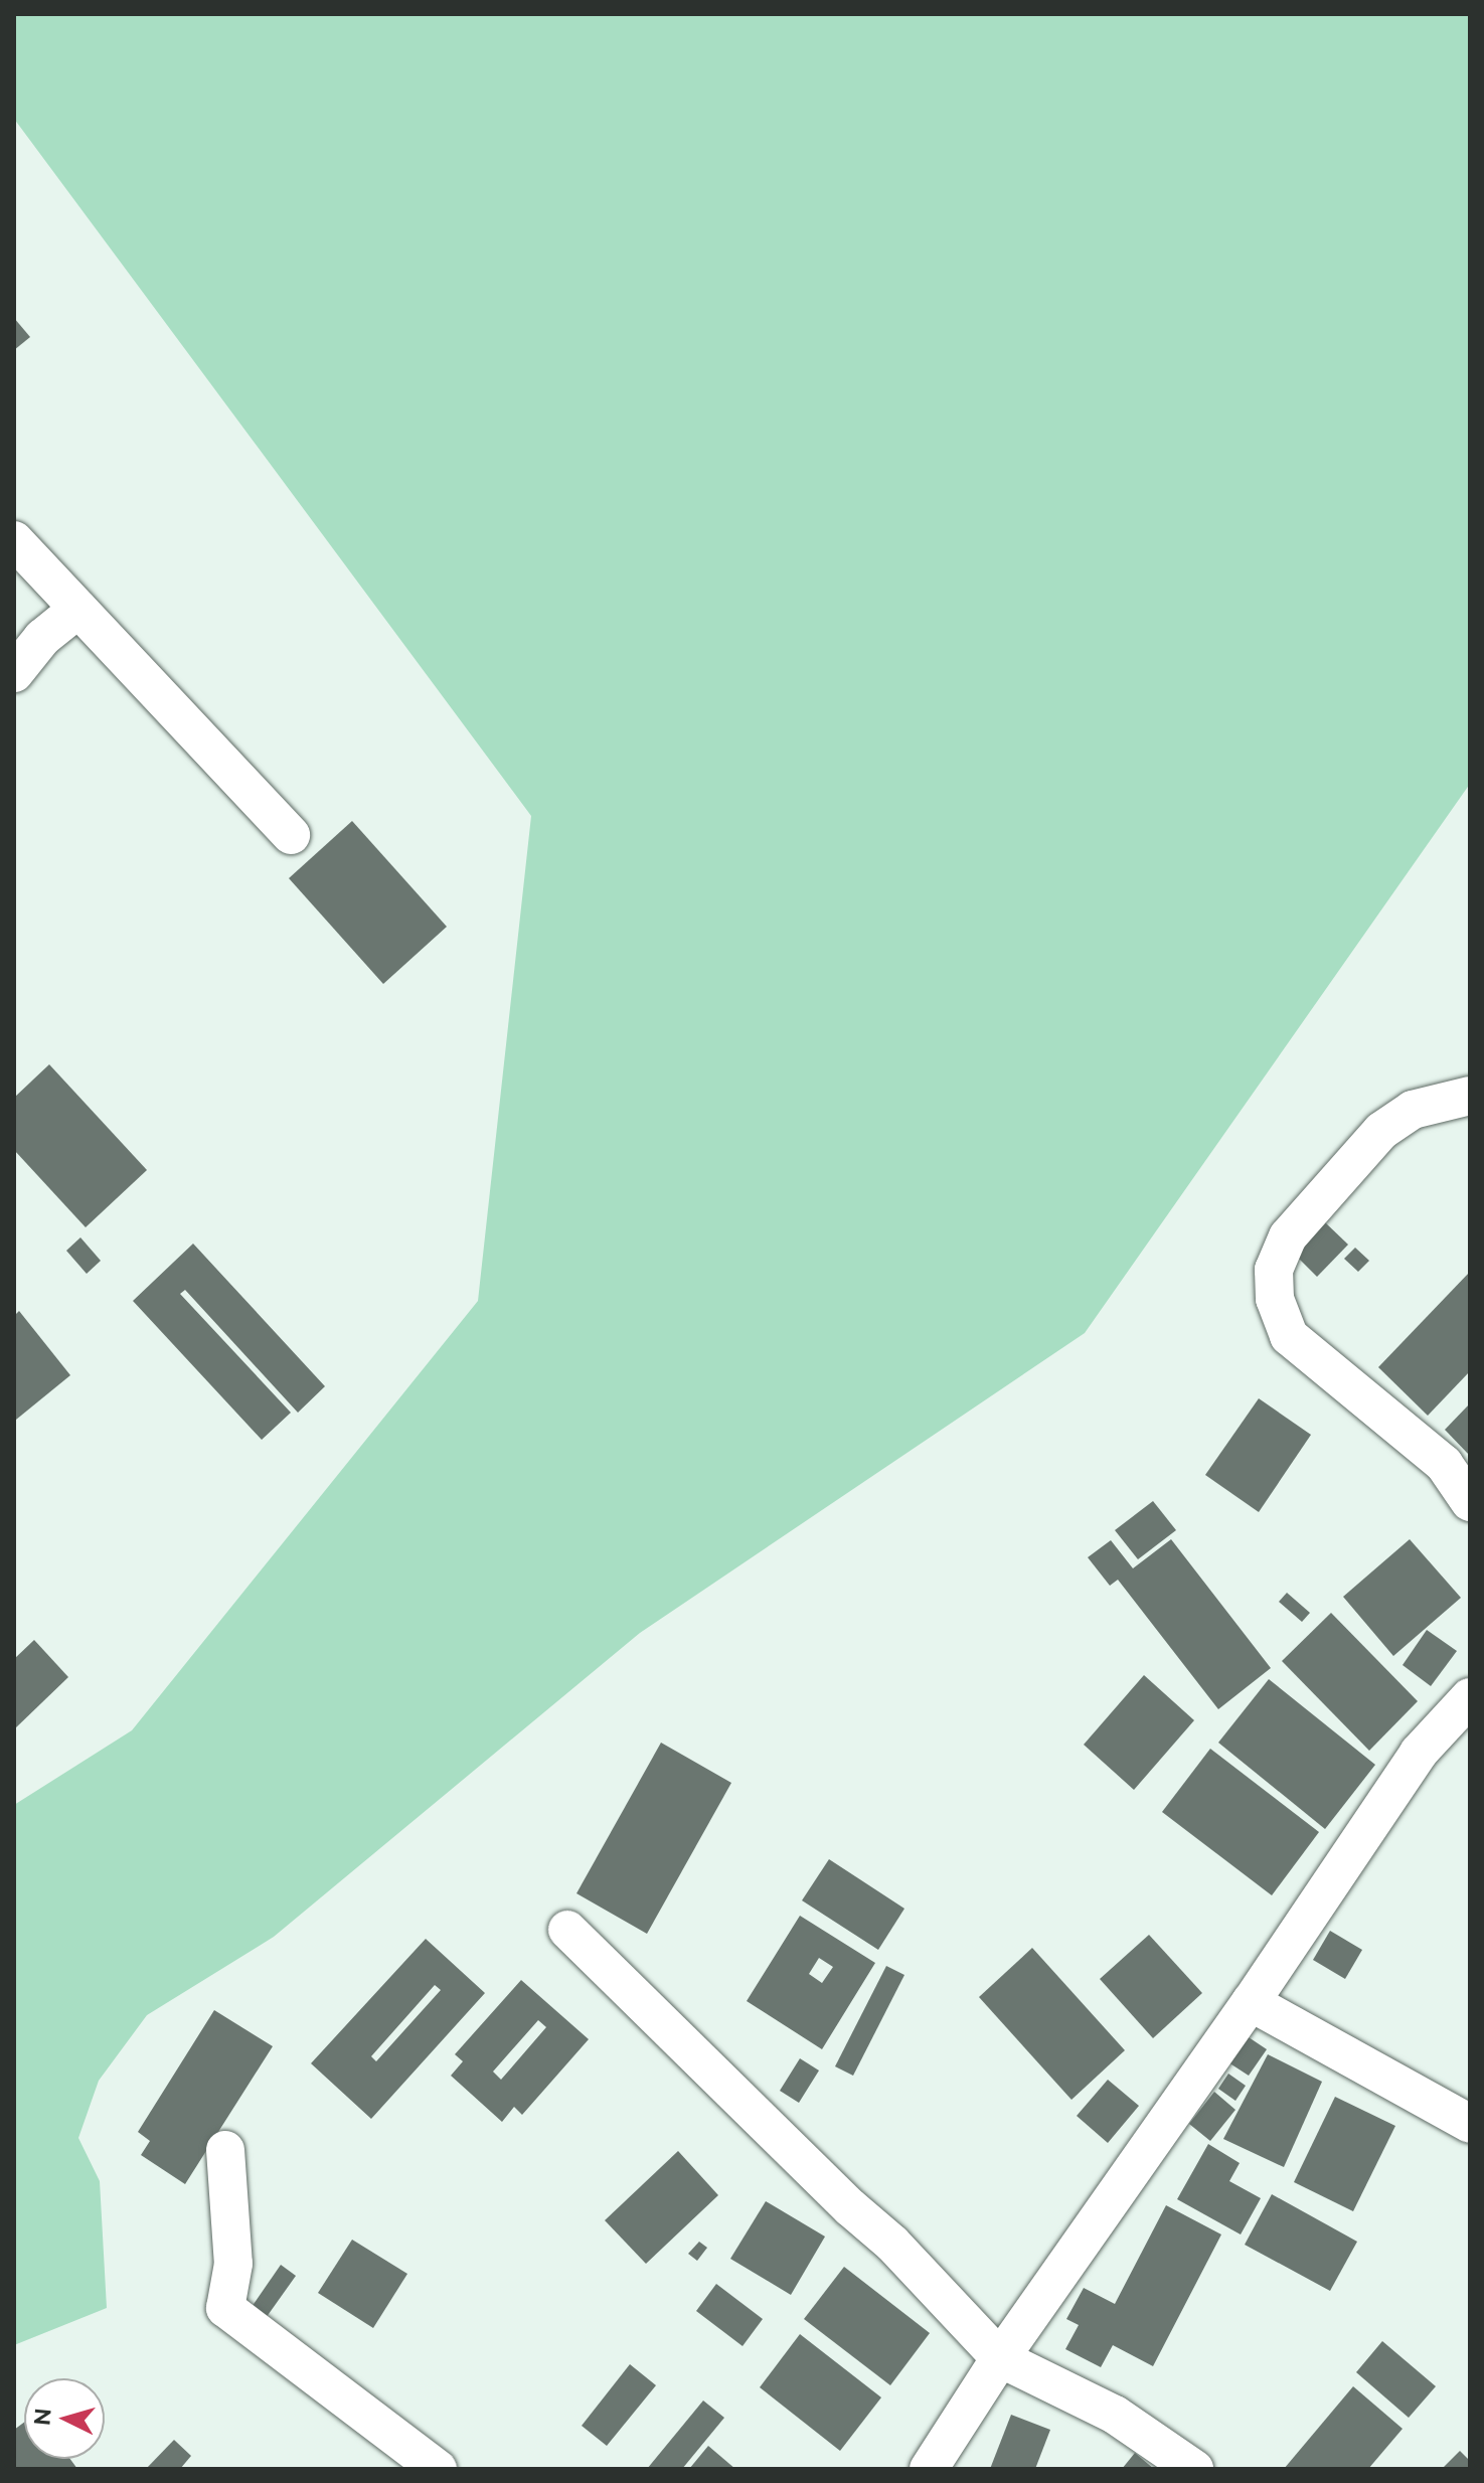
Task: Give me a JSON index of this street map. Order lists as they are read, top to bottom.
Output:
{
  "north": "left"
}
